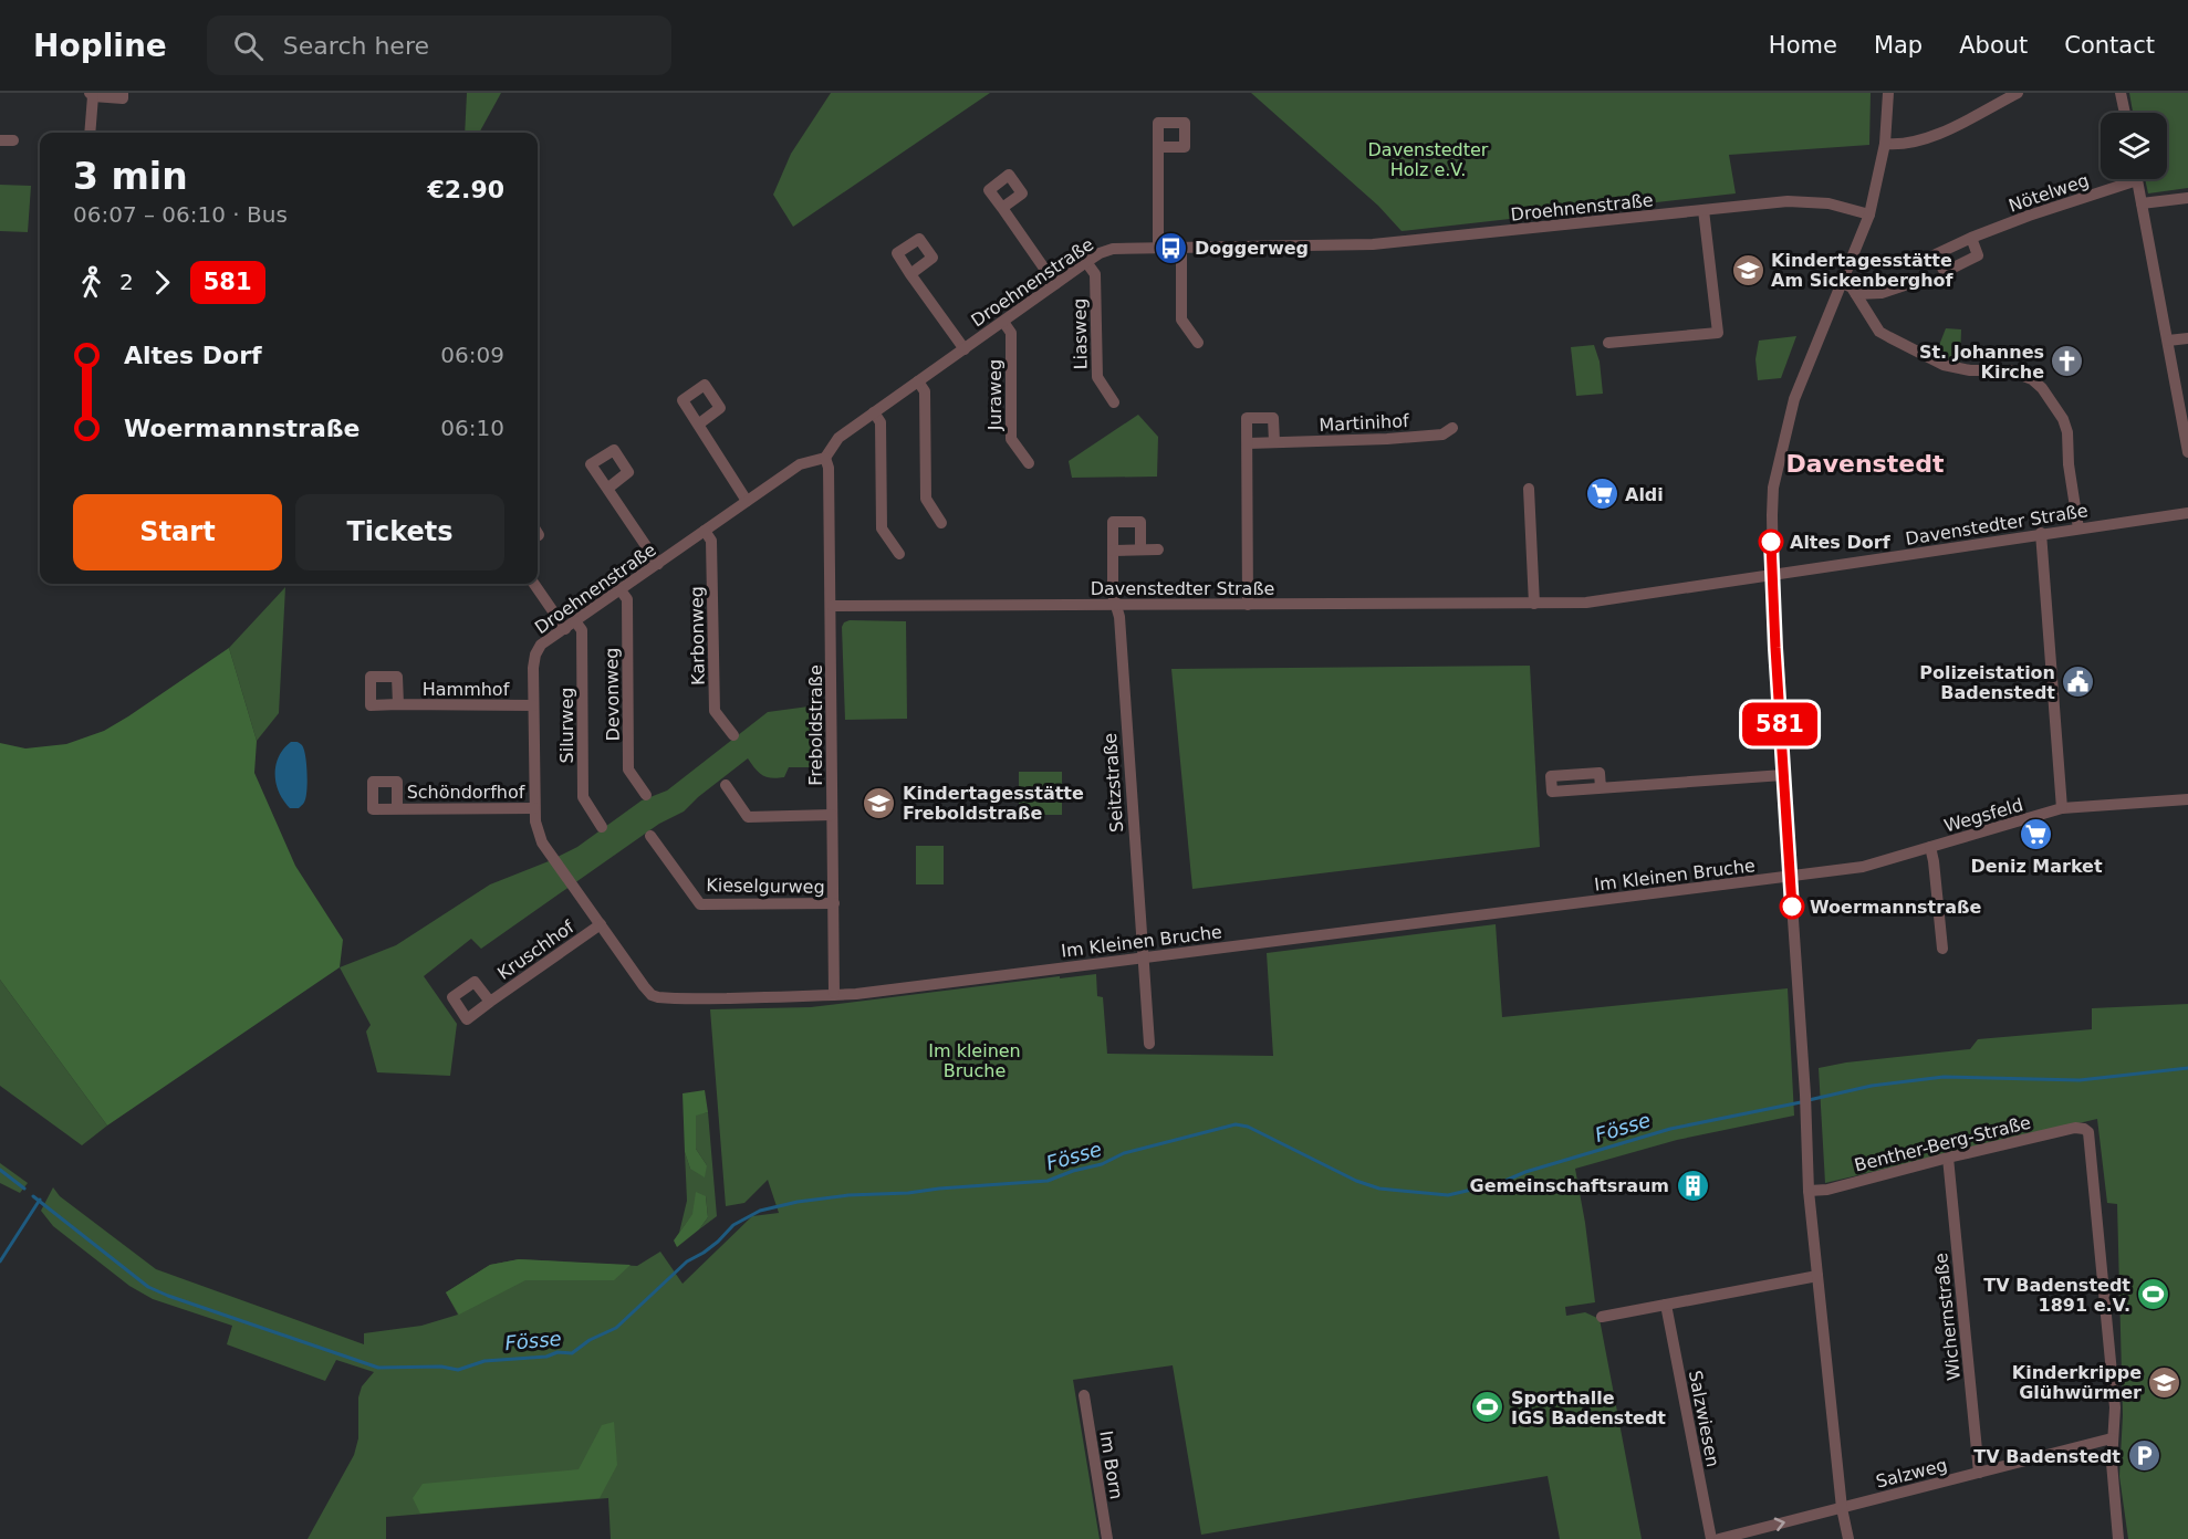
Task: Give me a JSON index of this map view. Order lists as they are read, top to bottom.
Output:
{
  "streets": {
    "street": [
      "Nötelweg",
      "Droehnenstraße",
      "Liasweg",
      "Juraweg",
      "Martinihof",
      "Davenstedter Straße",
      "Karbonweg",
      "Hammhof",
      "Devonweg",
      "Silurweg",
      "Freboldstraße",
      "Seitzstraße",
      "Schöndorfhof",
      "Wegsfeld",
      "Im Kleinen Bruche",
      "Kieselgurweg",
      "Kruschhof",
      "Benther-Berg-Straße",
      "Wichernstraße",
      "Salzwiesen",
      "Im Born",
      "Salzweg"
    ]
  },
  "crossings": [
    ["Droehnenstraße", "Liasweg"],
    ["Droehnenstraße", "Juraweg"],
    ["Droehnenstraße", "Karbonweg"],
    ["Droehnenstraße", "Hammhof"],
    ["Droehnenstraße", "Devonweg"],
    ["Droehnenstraße", "Silurweg"],
    ["Droehnenstraße", "Freboldstraße"],
    ["Droehnenstraße", "Schöndorfhof"],
    ["Droehnenstraße", "Im Kleinen Bruche"],
    ["Davenstedter Straße", "Freboldstraße"],
    ["Davenstedter Straße", "Seitzstraße"],
    ["Freboldstraße", "Im Kleinen Bruche"],
    ["Freboldstraße", "Kieselgurweg"],
    ["Seitzstraße", "Im Kleinen Bruche"],
    ["Wegsfeld", "Im Kleinen Bruche"],
    ["Im Kleinen Bruche", "Kruschhof"],
    ["Benther-Berg-Straße", "Wichernstraße"],
    ["Benther-Berg-Straße", "Salzweg"],
    ["Wichernstraße", "Salzweg"]
  ],
  "districts": ["Davenstedt"],
  "water": ["Fösse"],
  "parks": ["Davenstedter Holz e.V.", "Im kleinen Bruche"],
  "places": {
    "bus stop": ["Doggerweg"],
    "school or university": ["Kindertagesstätte Am Sickenberghof", "Kindertagesstätte Freboldstraße", "Kinderkrippe Glühwürmer"],
    "church": ["St. Johannes Kirche"],
    "supermarket": ["Aldi", "Deniz Market"],
    "other": ["Altes Dorf", "Woermannstraße"],
    "public building": ["Polizeistation Badenstedt"],
    "building": ["Gemeinschaftsraum"],
    "sports": ["TV Badenstedt 1891 e.V.", "Sporthalle IGS Badenstedt"],
    "parking": ["TV Badenstedt"]
  },
  "lines": ["bus line 581"],
  "page": {
    "header": "Hopline",
    "search": "Search here",
    "nav": [
      "Home",
      "Map",
      "About",
      "Contact"
    ],
    "on_map": "581",
    "heading": ["3 min", "06:07 – 06:10 · Bus", "€2.90"],
    "legs": ["2", "581"],
    "list": [
      {
        "name": "Altes Dorf",
        "value": "06:09"
      },
      {
        "name": "Woermannstraße",
        "value": "06:10"
      }
    ],
    "buttons": ["Start", "Tickets"]
  }
}
